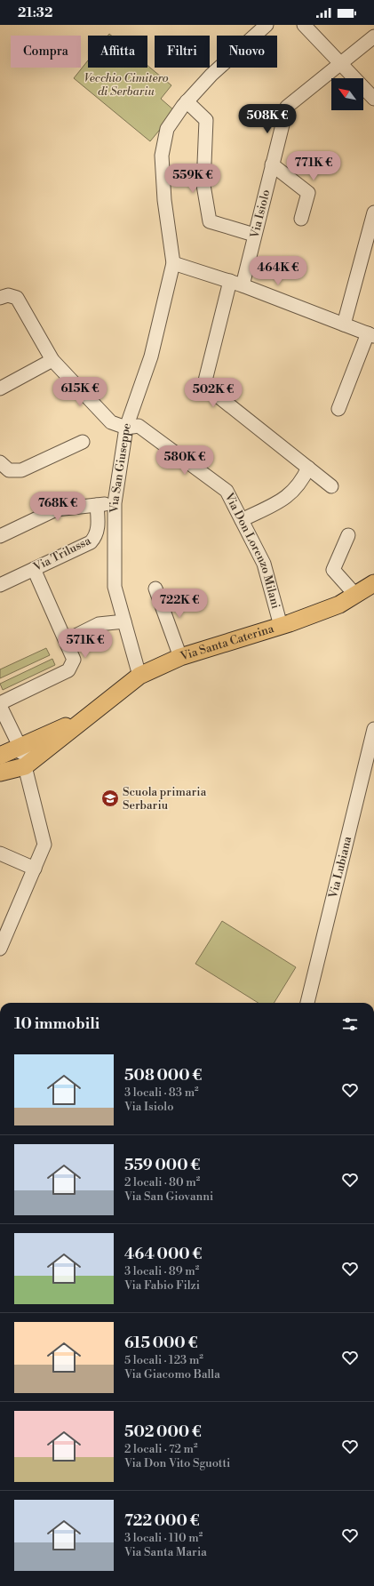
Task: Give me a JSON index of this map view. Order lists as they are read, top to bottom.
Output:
{
  "streets": {
    "main road": ["Via Santa Caterina"],
    "street": [
      "Via Isiolo",
      "Via San Giuseppe",
      "Via Don Lorenzo Milani",
      "Via Trilussa",
      "Via Lubiana"
    ]
  },
  "crossings": [
    ["Via San Giuseppe", "Via Don Lorenzo Milani"],
    ["Via San Giuseppe", "Via Santa Caterina"],
    ["Via Don Lorenzo Milani", "Via Santa Caterina"]
  ],
  "parks": ["Vecchio Cimitero di Serbariu"],
  "places": {
    "school or university": ["Scuola primaria Serbariu"]
  },
  "north": "top left",
  "page": {
    "status": "21:32",
    "chip": [
      "Compra",
      "Affitta",
      "Filtri",
      "Nuovo"
    ],
    "price": [
      "508K €",
      "771K €",
      "559K €",
      "464K €",
      "615K €",
      "502K €",
      "580K €",
      "768K €",
      "722K €",
      "571K €"
    ],
    "heading": "10 immobili",
    "list": [
      {
        "name": "508 000 €",
        "note": "3 locali · 83 m² · Via Isiolo"
      },
      {
        "name": "559 000 €",
        "note": "2 locali · 80 m² · Via San Giovanni"
      },
      {
        "name": "464 000 €",
        "note": "3 locali · 89 m² · Via Fabio Filzi"
      },
      {
        "name": "615 000 €",
        "note": "5 locali · 123 m² · Via Giacomo Balla"
      },
      {
        "name": "502 000 €",
        "note": "2 locali · 72 m² · Via Don Vito Sguotti"
      },
      {
        "name": "722 000 €",
        "note": "3 locali · 110 m² · Via Santa Maria"
      }
    ]
  }
}
